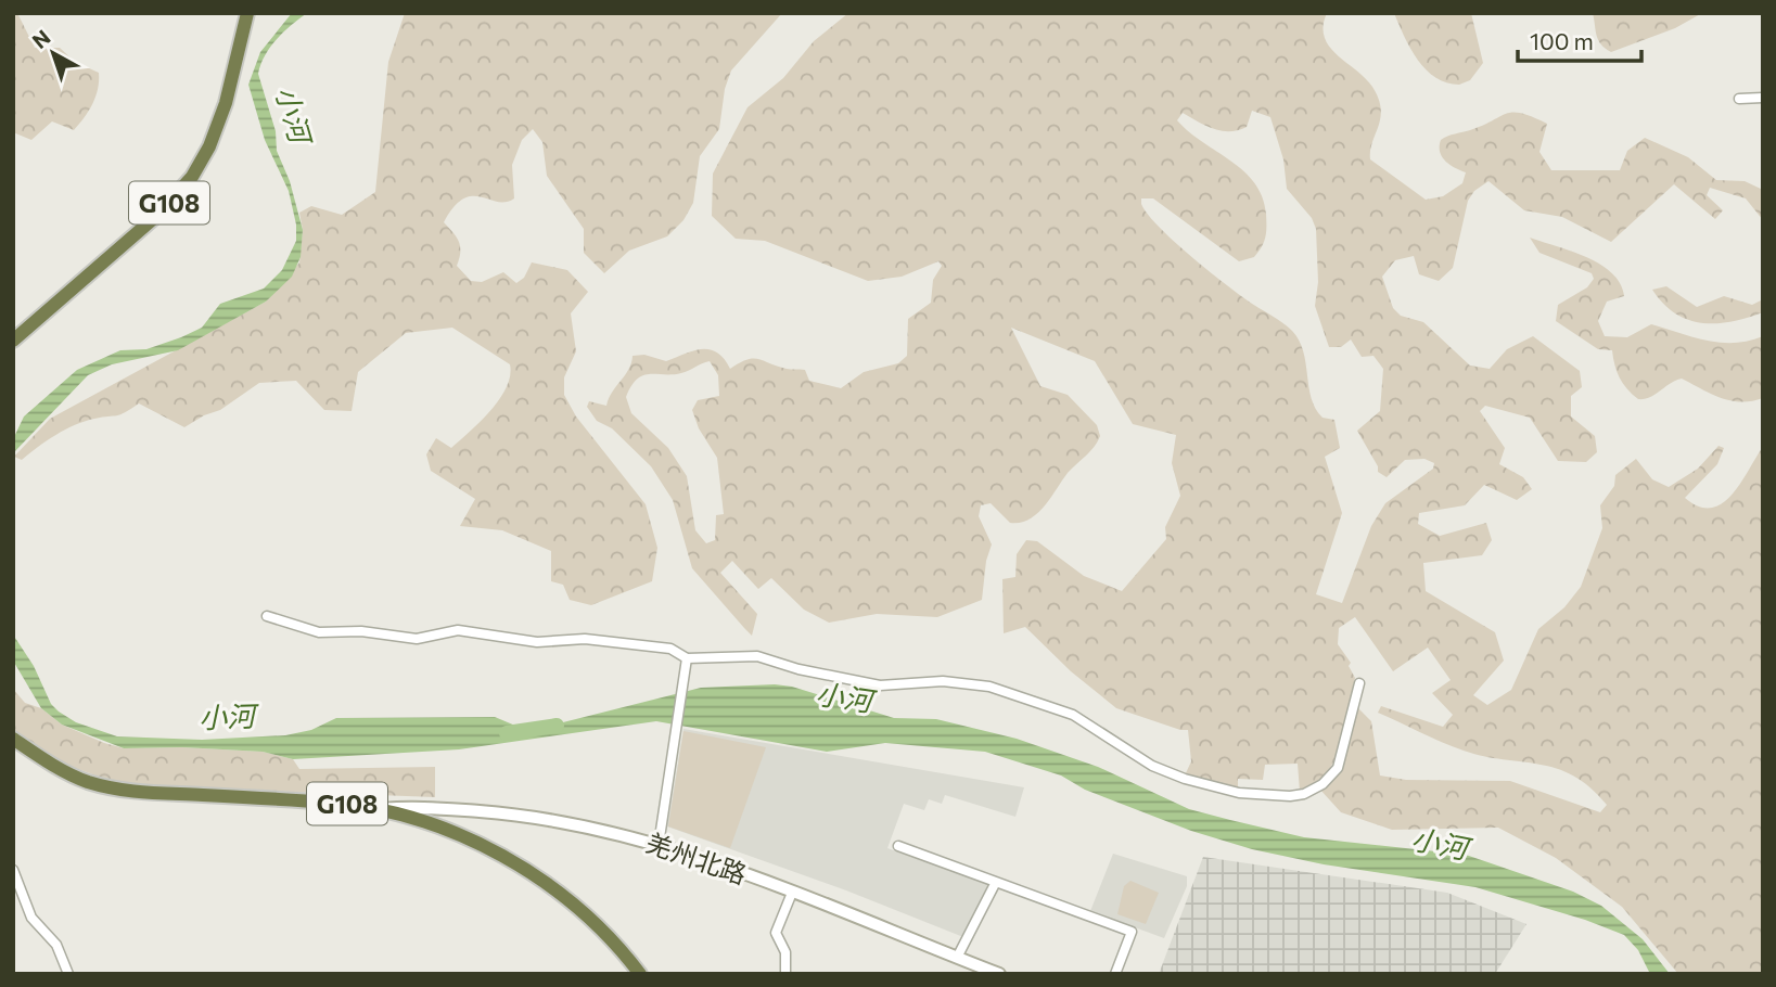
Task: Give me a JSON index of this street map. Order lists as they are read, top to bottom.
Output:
{
  "streets": {
    "highway": ["G108"],
    "main road": ["羌州北路"]
  },
  "crossings": [
    ["G108", "羌州北路"]
  ],
  "water": ["小河"],
  "scale_bar": "100 m",
  "north": "top left"
}
